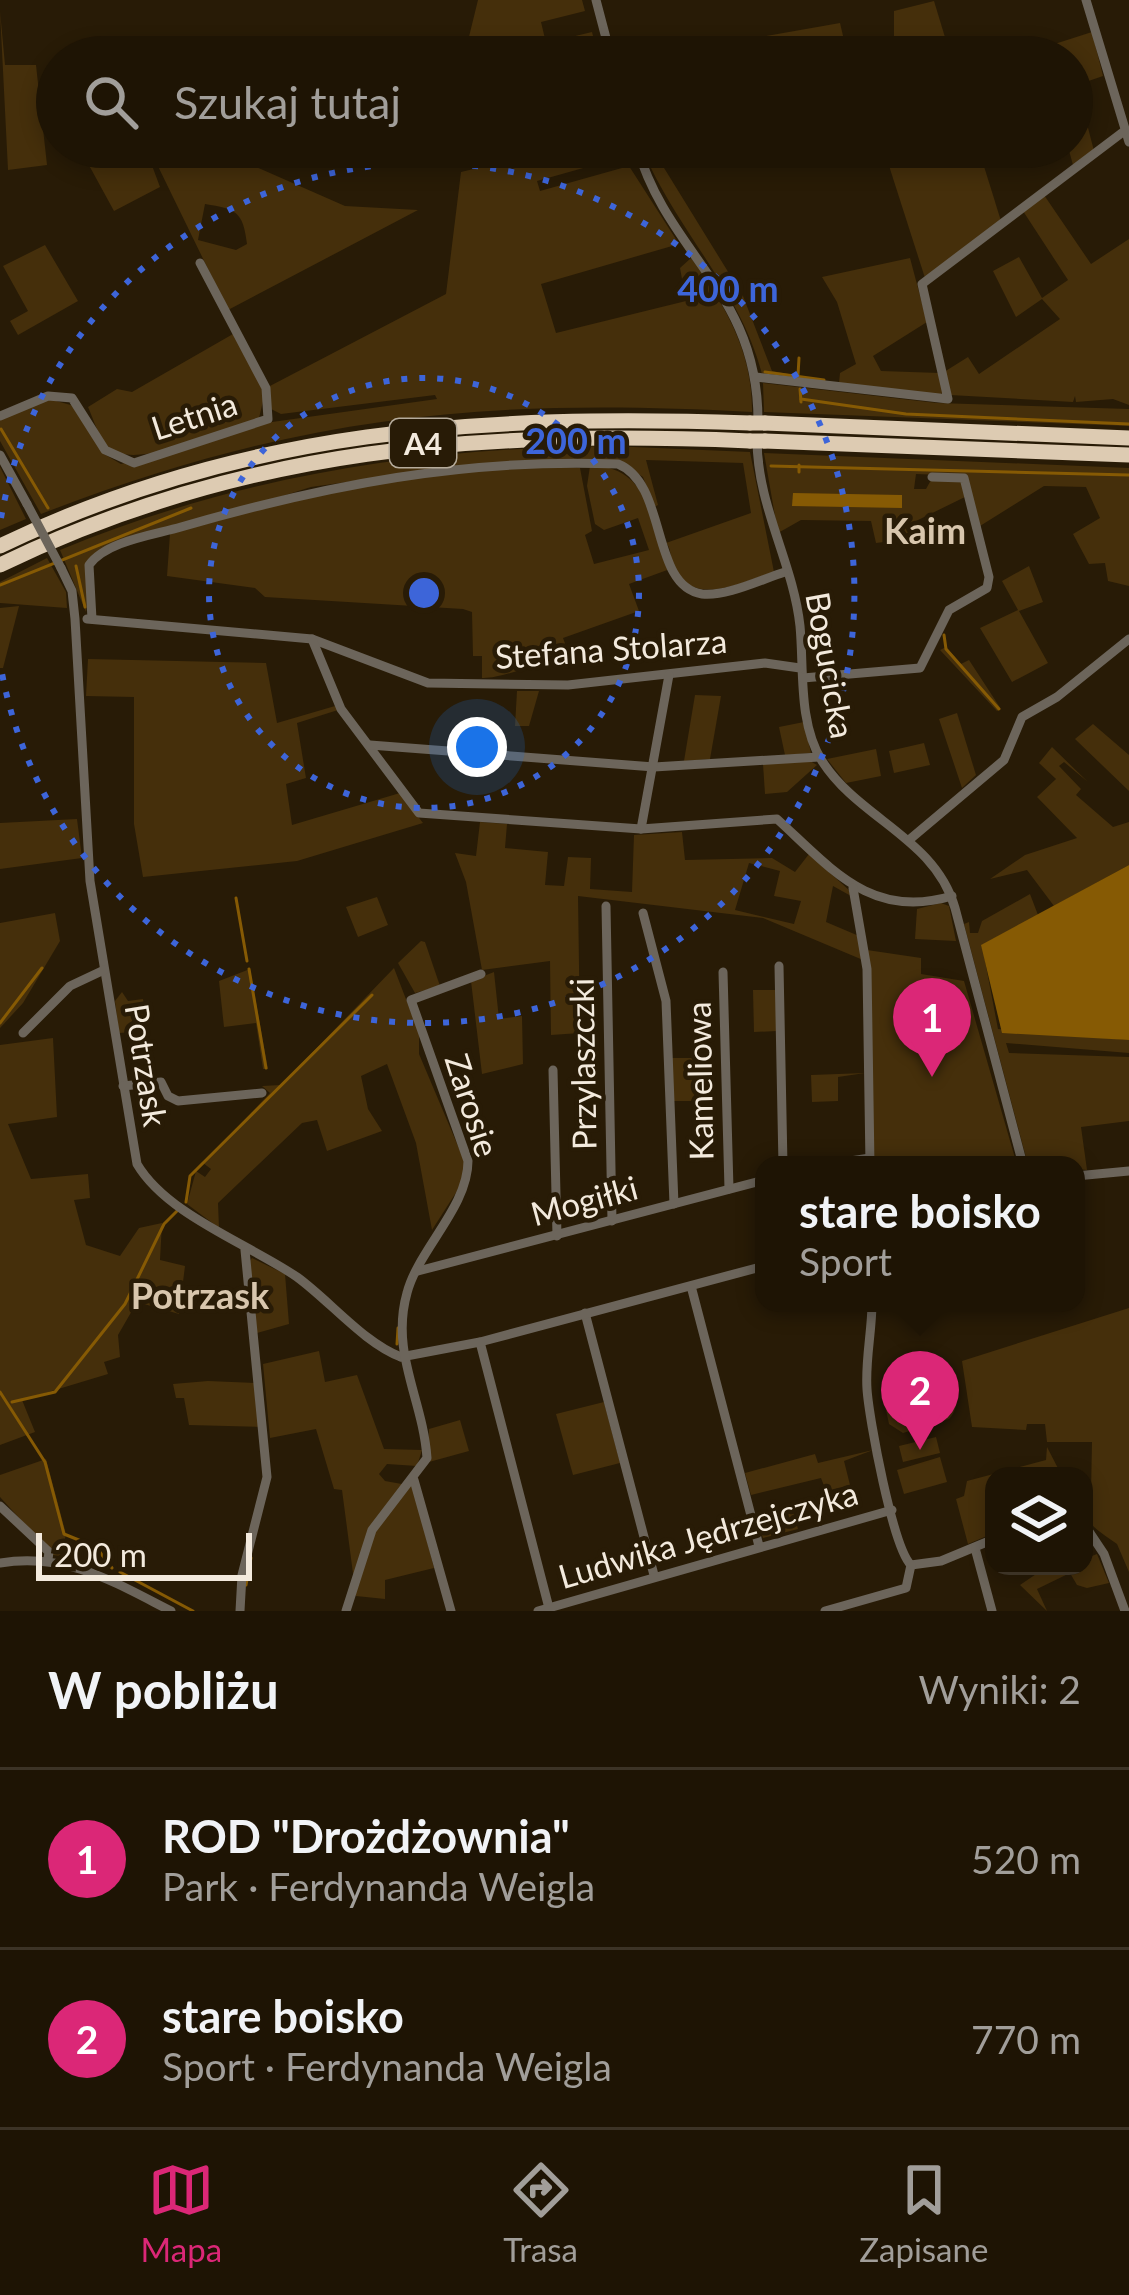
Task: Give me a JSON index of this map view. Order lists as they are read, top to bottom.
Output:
{
  "streets": {
    "highway": ["A4"],
    "street": [
      "Letnia",
      "Stefana Stolarza",
      "Bogucicka",
      "Przylaszczki",
      "Potrzask",
      "Kameliowa",
      "Zarosie",
      "Mogiłki",
      "Ludwika Jędrzejczyka"
    ]
  },
  "crossings": [
    ["Stefana Stolarza", "Bogucicka"],
    ["Stefana Stolarza", "Potrzask"],
    ["Przylaszczki", "Mogiłki"],
    ["Potrzask", "Zarosie"],
    ["Kameliowa", "Mogiłki"],
    ["Zarosie", "Mogiłki"]
  ],
  "districts": ["Kaim", "Potrzask"],
  "scale_bar": "200 m",
  "page": {
    "search": "Szukaj tutaj",
    "pins": ["1", "2"],
    "popup": ["stare boisko", "Sport"],
    "scale": "200 m",
    "heading": ["W pobliżu", "Wyniki: 2"],
    "list": [
      {
        "mark": "1",
        "name": "ROD \"Drożdżownia\"",
        "note": "Park · Ferdynanda Weigla",
        "value": "520 m"
      },
      {
        "mark": "2",
        "name": "stare boisko",
        "note": "Sport · Ferdynanda Weigla",
        "value": "770 m"
      }
    ],
    "nav": ["Mapa", "Trasa", "Zapisane"]
  },
  "rings": ["400 m", "200 m"]
}
